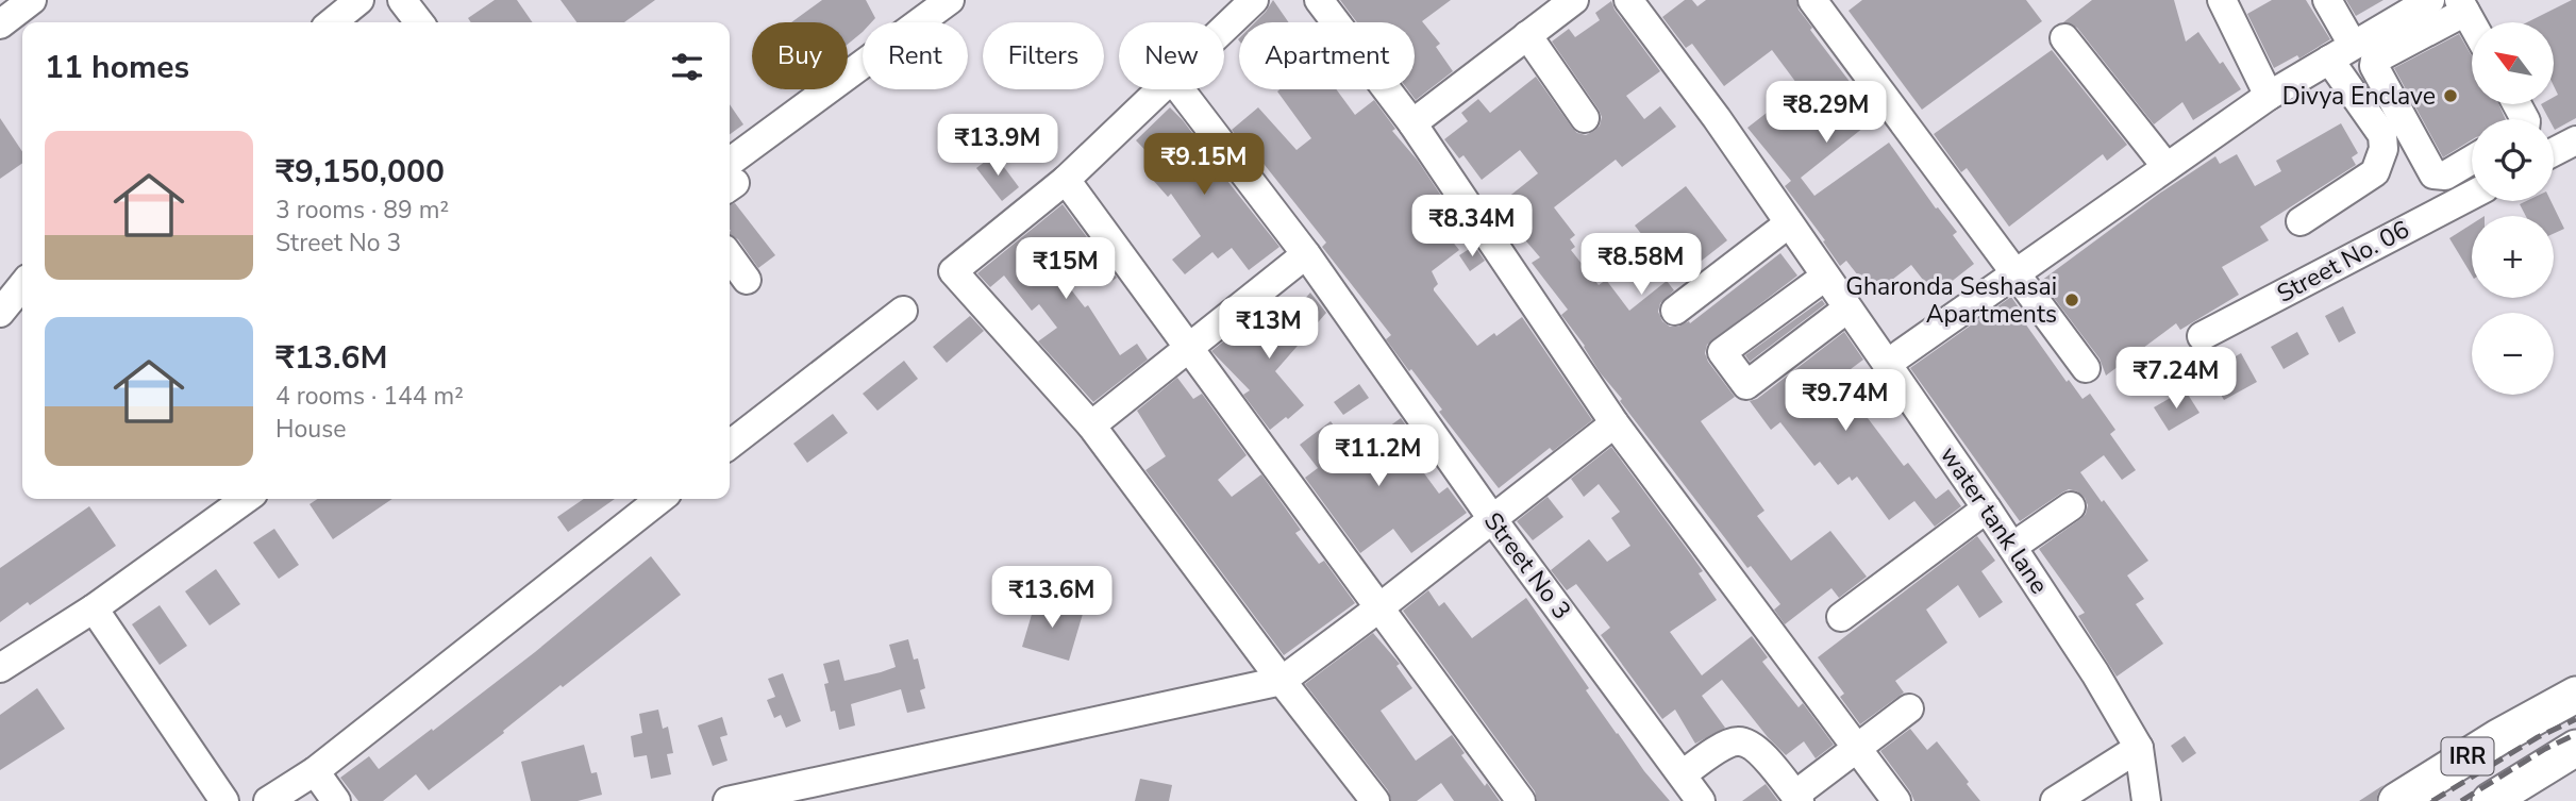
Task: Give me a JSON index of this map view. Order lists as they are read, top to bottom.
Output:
{
  "streets": {
    "main road": ["IRR"],
    "street": ["Street No. 06", "water tank lane", "Street No 3"]
  },
  "places": ["Divya Enclave", "Gharonda Seshasai Apartments"],
  "north": "top left",
  "page": {
    "map_buttons": ["+", "−"],
    "chip": [
      "Buy",
      "Rent",
      "Filters",
      "New",
      "Apartment"
    ],
    "heading": "11 homes",
    "price": [
      "₹8.29M",
      "₹13.9M",
      "₹9.15M",
      "₹8.34M",
      "₹8.58M",
      "₹15M",
      "₹13M",
      "₹7.24M",
      "₹9.74M",
      "₹11.2M",
      "₹13.6M"
    ],
    "list": [
      {
        "name": "₹9,150,000",
        "note": "3 rooms · 89 m² · Street No 3"
      },
      {
        "name": "₹13.6M",
        "note": "4 rooms · 144 m² · House"
      }
    ]
  }
}
